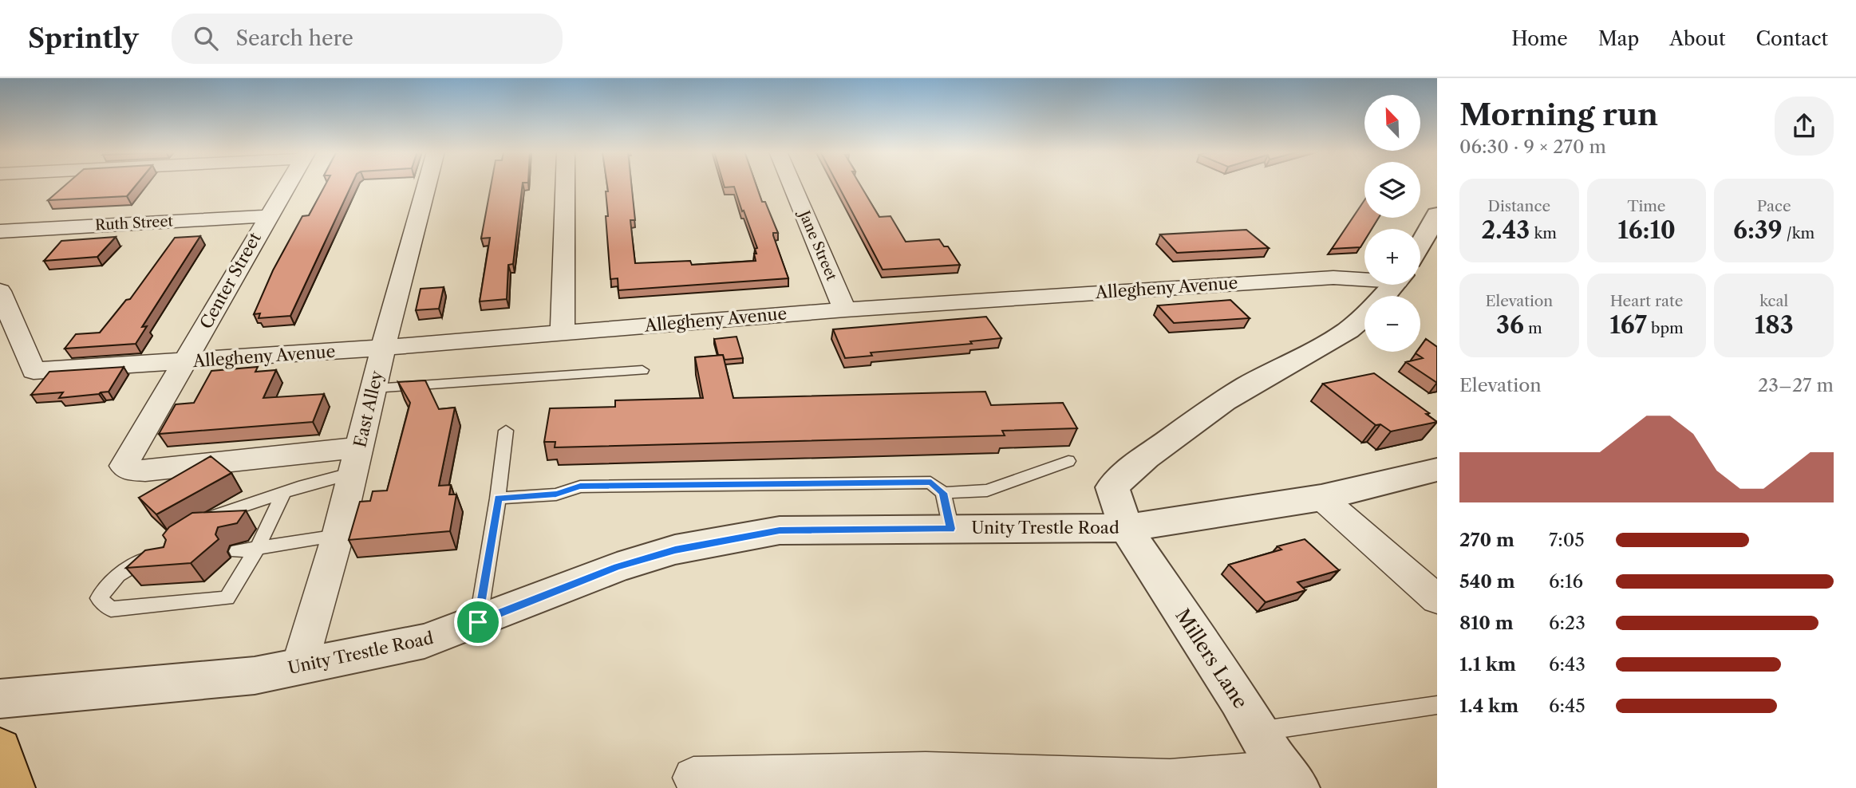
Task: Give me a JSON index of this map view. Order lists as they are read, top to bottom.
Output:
{
  "streets": {
    "street": [
      "Ruth Street",
      "Jane Street",
      "Center Street",
      "Allegheny Avenue",
      "East Alley",
      "Unity Trestle Road",
      "Millers Lane"
    ]
  },
  "crossings": [
    ["Ruth Street", "Center Street"],
    ["Jane Street", "Allegheny Avenue"],
    ["Center Street", "Allegheny Avenue"],
    ["Center Street", "East Alley"],
    ["Allegheny Avenue", "East Alley"],
    ["East Alley", "Unity Trestle Road"],
    ["Unity Trestle Road", "Millers Lane"]
  ],
  "north": "top left",
  "page": {
    "header": "Sprintly",
    "search": "Search here",
    "nav": [
      "Home",
      "Map",
      "About",
      "Contact"
    ],
    "heading": ["Morning run", "06:30 · 9 × 270 m"],
    "map_buttons": ["+", "−"],
    "stats": [
      ["Distance", "2.43 km"],
      ["Time", "16:10"],
      ["Pace", "6:39 /km"],
      ["Elevation", "36 m"],
      ["Heart rate", "167 bpm"],
      ["kcal", "183"]
    ],
    "chart": ["Elevation", "23–27 m"],
    "list": [
      {
        "name": "270 m",
        "note": "7:05"
      },
      {
        "name": "540 m",
        "note": "6:16"
      },
      {
        "name": "810 m",
        "note": "6:23"
      },
      {
        "name": "1.1 km",
        "note": "6:43"
      },
      {
        "name": "1.4 km",
        "note": "6:45"
      }
    ]
  }
}
